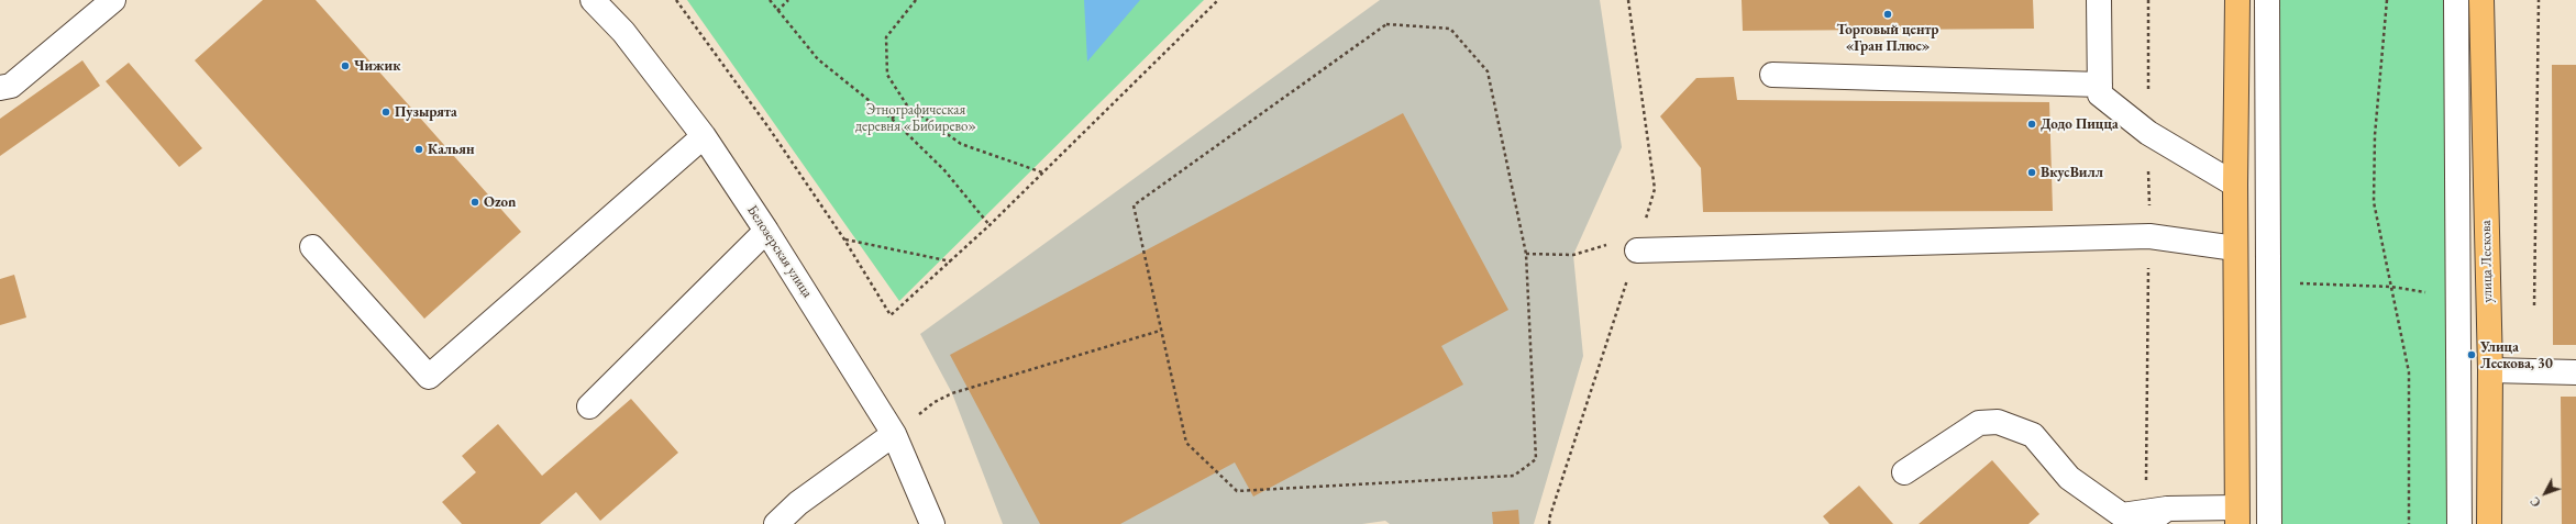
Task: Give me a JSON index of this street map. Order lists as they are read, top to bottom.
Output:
{
  "streets": {
    "main road": ["улица Лескова"],
    "street": ["Белозерская улица"]
  },
  "parks": ["Этнографическая деревня «Бибирево»"],
  "places": [
    "Торговый центр «Гран Плюс»",
    "Чижик",
    "Пузырята",
    "Додо Пицца",
    "Кальян",
    "ВкусВилл",
    "Ozon",
    "Улица Лескова, 30"
  ],
  "north": "bottom left"
}
